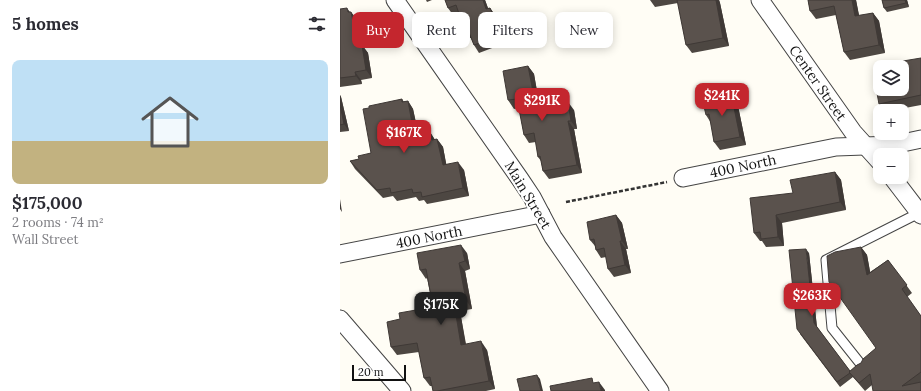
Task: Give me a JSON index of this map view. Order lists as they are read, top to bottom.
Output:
{
  "streets": {
    "street": ["Center Street", "400 North", "Main Street"]
  },
  "crossings": [
    ["Center Street", "400 North"],
    ["400 North", "Main Street"]
  ],
  "scale_bar": "20 m",
  "page": {
    "heading": "5 homes",
    "chip": [
      "Buy",
      "Rent",
      "Filters",
      "New"
    ],
    "list": [
      {
        "name": "$175,000",
        "note": "2 rooms · 74 m² · Wall Street"
      }
    ],
    "map_buttons": ["+", "−"],
    "price": [
      "$241K",
      "$291K",
      "$167K",
      "$263K",
      "$175K"
    ],
    "scale": "20 m"
  }
}
